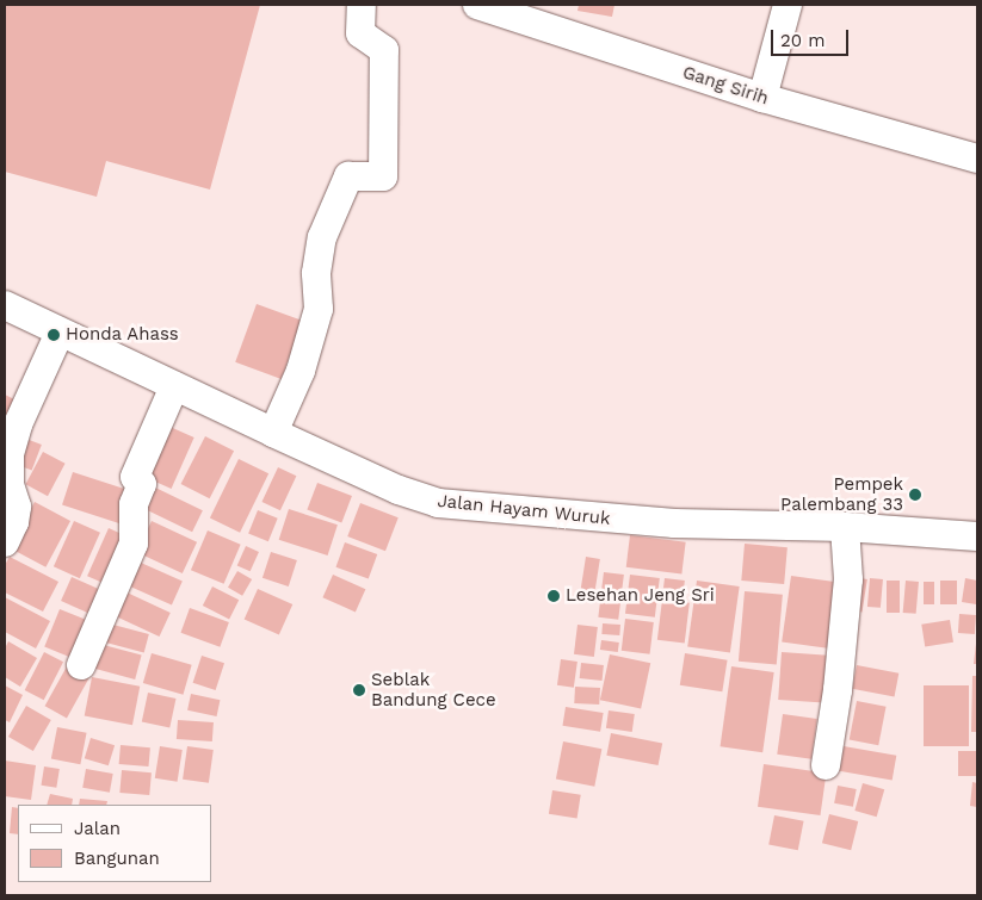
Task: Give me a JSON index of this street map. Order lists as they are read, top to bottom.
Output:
{
  "streets": {
    "street": ["Gang Sirih", "Jalan Hayam Wuruk"]
  },
  "places": [
    "Honda Ahass",
    "Pempek Palembang 33",
    "Lesehan Jeng Sri",
    "Seblak Bandung Cece"
  ],
  "legend": ["Jalan", "Bangunan"],
  "scale_bar": "20 m"
}
